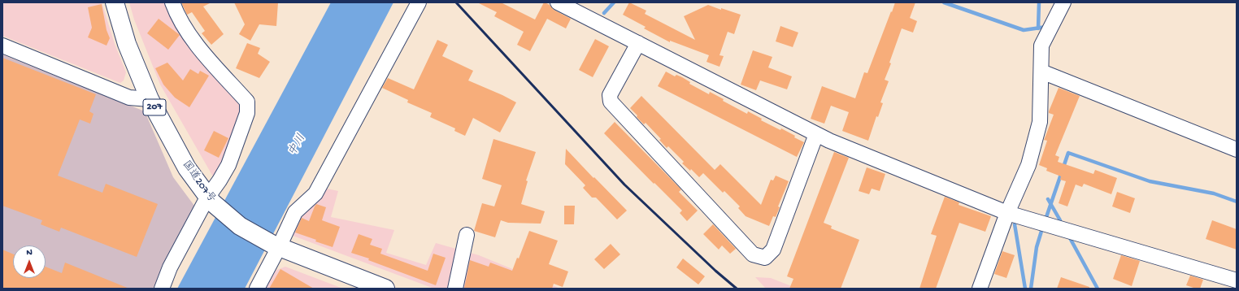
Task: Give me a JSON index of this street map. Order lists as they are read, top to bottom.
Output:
{
  "streets": {
    "highway": ["207", "国道207号"]
  },
  "water": ["中川"],
  "north": "top"
}
